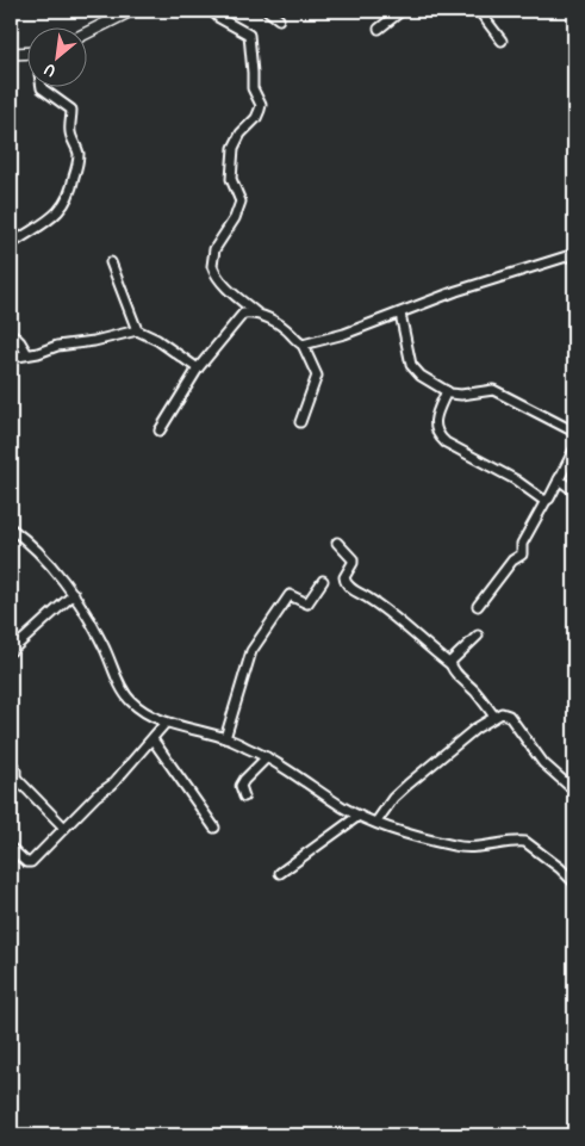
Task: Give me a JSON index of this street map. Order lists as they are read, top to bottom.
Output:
{
  "north": "bottom left"
}
